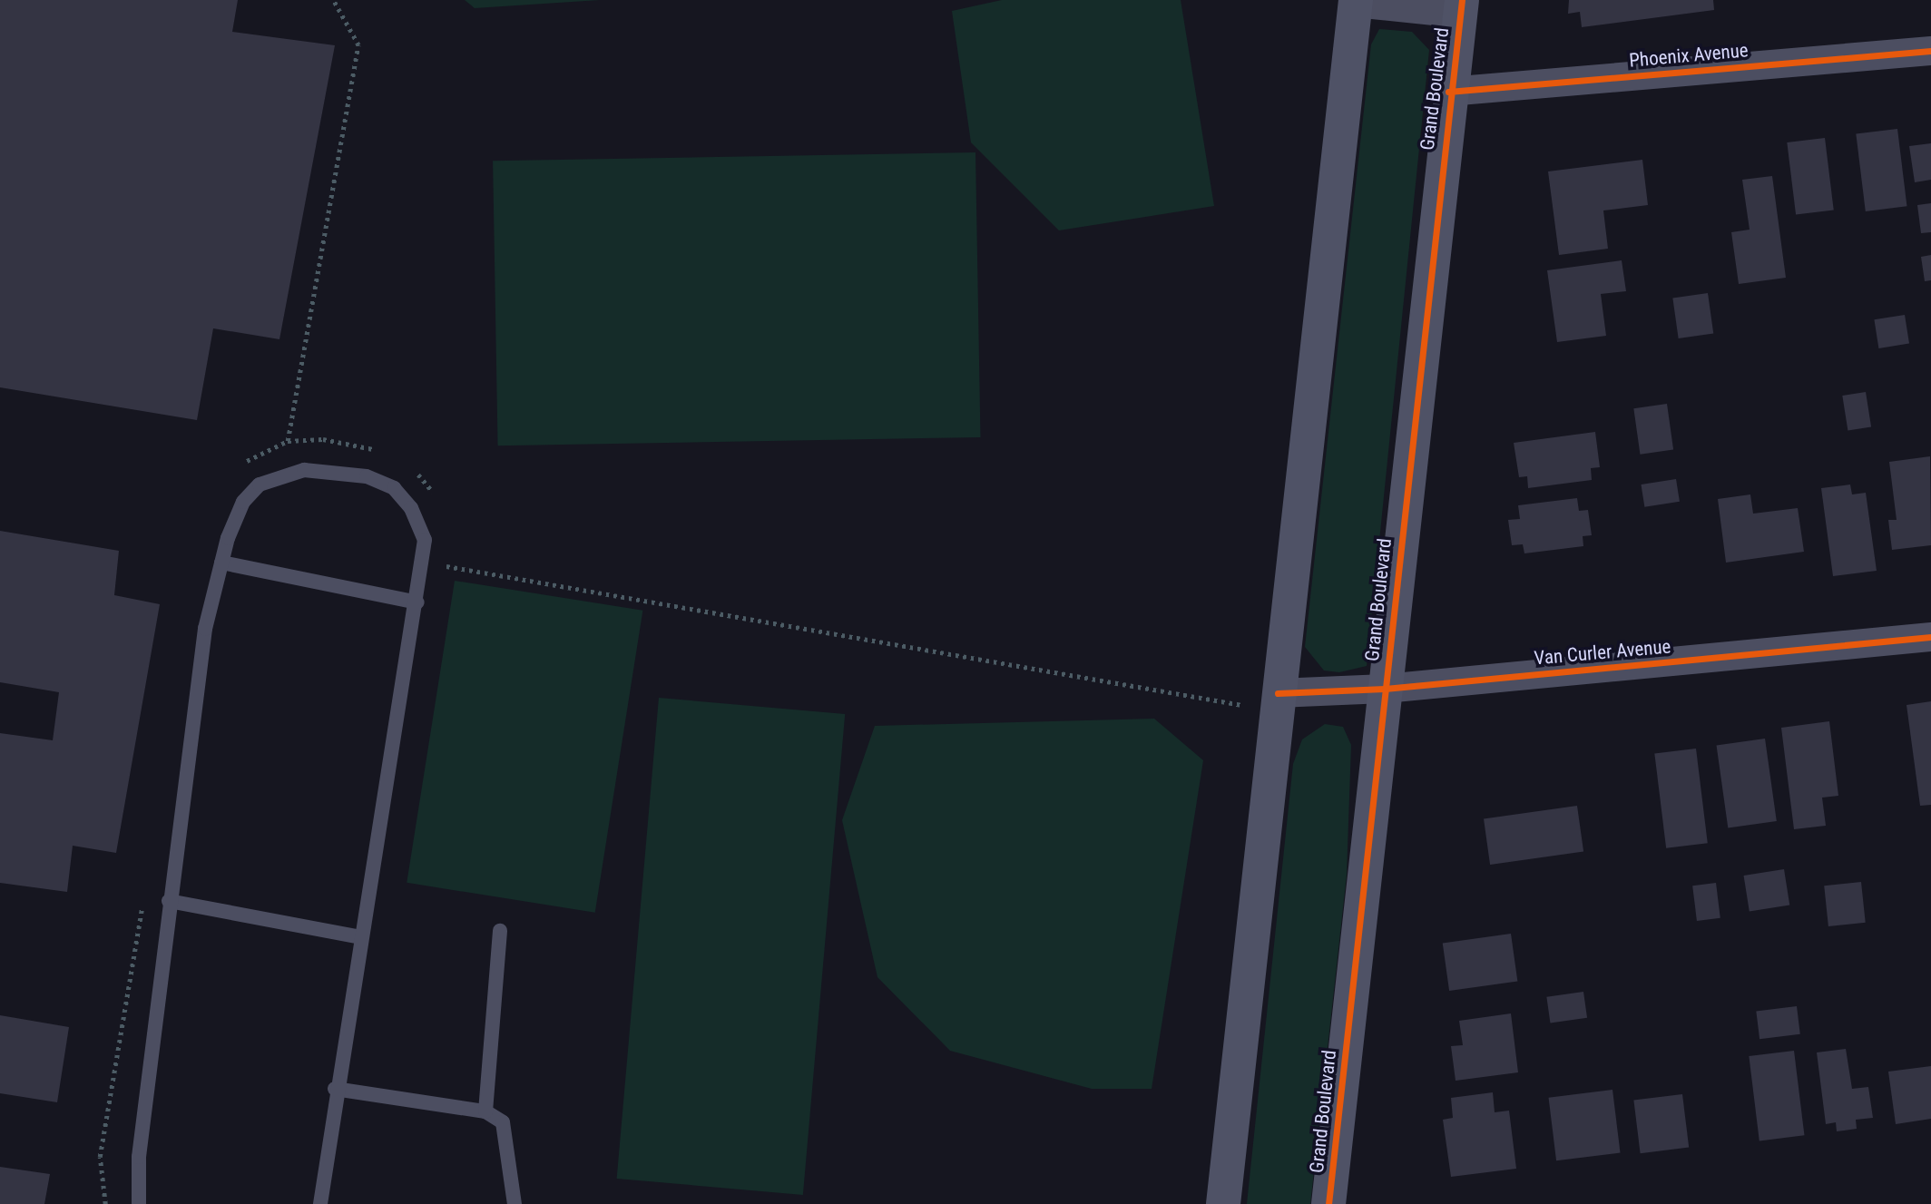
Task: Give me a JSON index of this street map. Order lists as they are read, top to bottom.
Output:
{
  "streets": {
    "street": ["Phoenix Avenue", "Grand Boulevard", "Van Curler Avenue"]
  },
  "crossings": [
    ["Phoenix Avenue", "Grand Boulevard"],
    ["Grand Boulevard", "Van Curler Avenue"]
  ]
}
